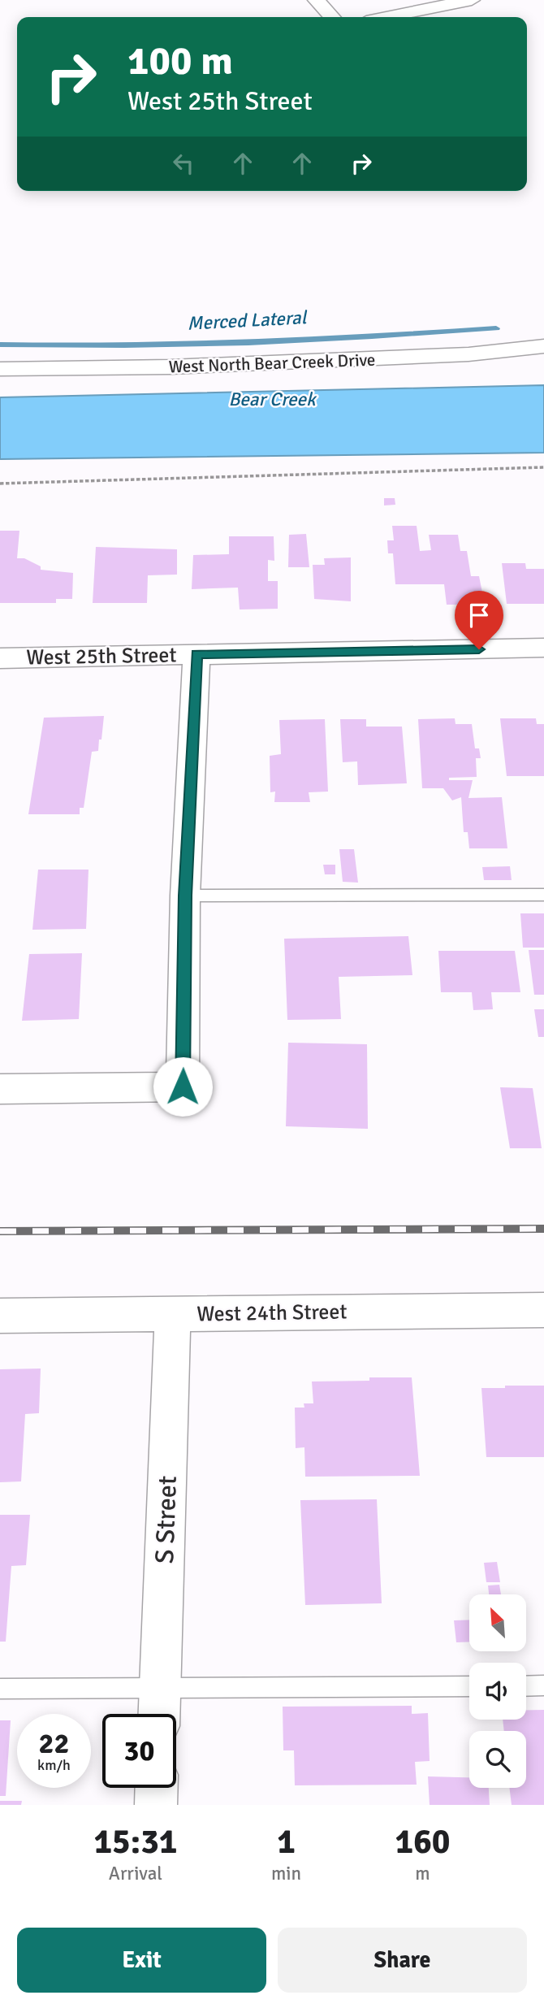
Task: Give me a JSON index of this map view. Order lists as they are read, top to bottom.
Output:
{
  "streets": {
    "street": [
      "West North Bear Creek Drive",
      "West 25th Street",
      "West 24th Street",
      "S Street"
    ]
  },
  "crossings": [
    ["West 24th Street", "S Street"]
  ],
  "water": ["Merced Lateral", "Bear Creek"],
  "north": "top left",
  "page": {
    "turn": ["100 m", "West 25th Street"],
    "speed": "22 km/h",
    "limit": "30",
    "eta": [
      "15:31",
      "Arrival",
      "1",
      "min",
      "160",
      "m"
    ],
    "buttons": ["Exit", "Share"]
  }
}
